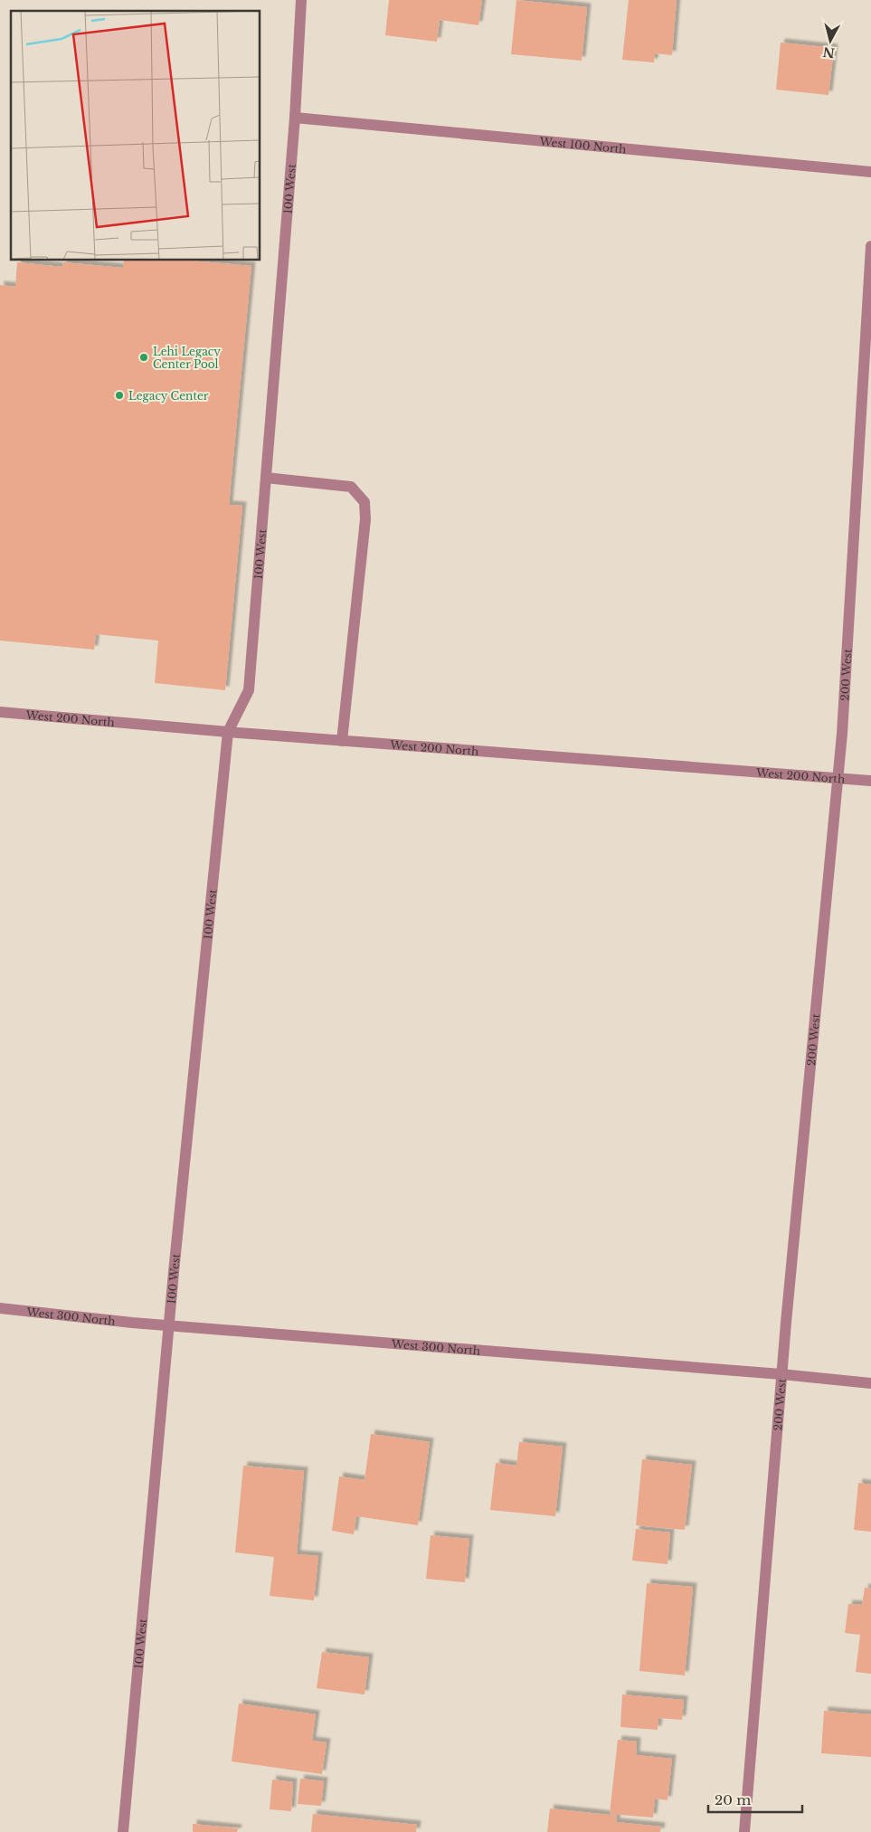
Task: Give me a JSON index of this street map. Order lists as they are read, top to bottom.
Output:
{
  "streets": {
    "street": [
      "West 100 North",
      "100 West",
      "200 West",
      "West 200 North",
      "West 300 North"
    ]
  },
  "crossings": [
    ["West 100 North", "100 West"],
    ["100 West", "West 200 North"],
    ["100 West", "West 300 North"],
    ["200 West", "West 200 North"],
    ["200 West", "West 300 North"]
  ],
  "places": ["Lehi Legacy Center Pool", "Legacy Center"],
  "scale_bar": "20 m",
  "north": "bottom"
}
